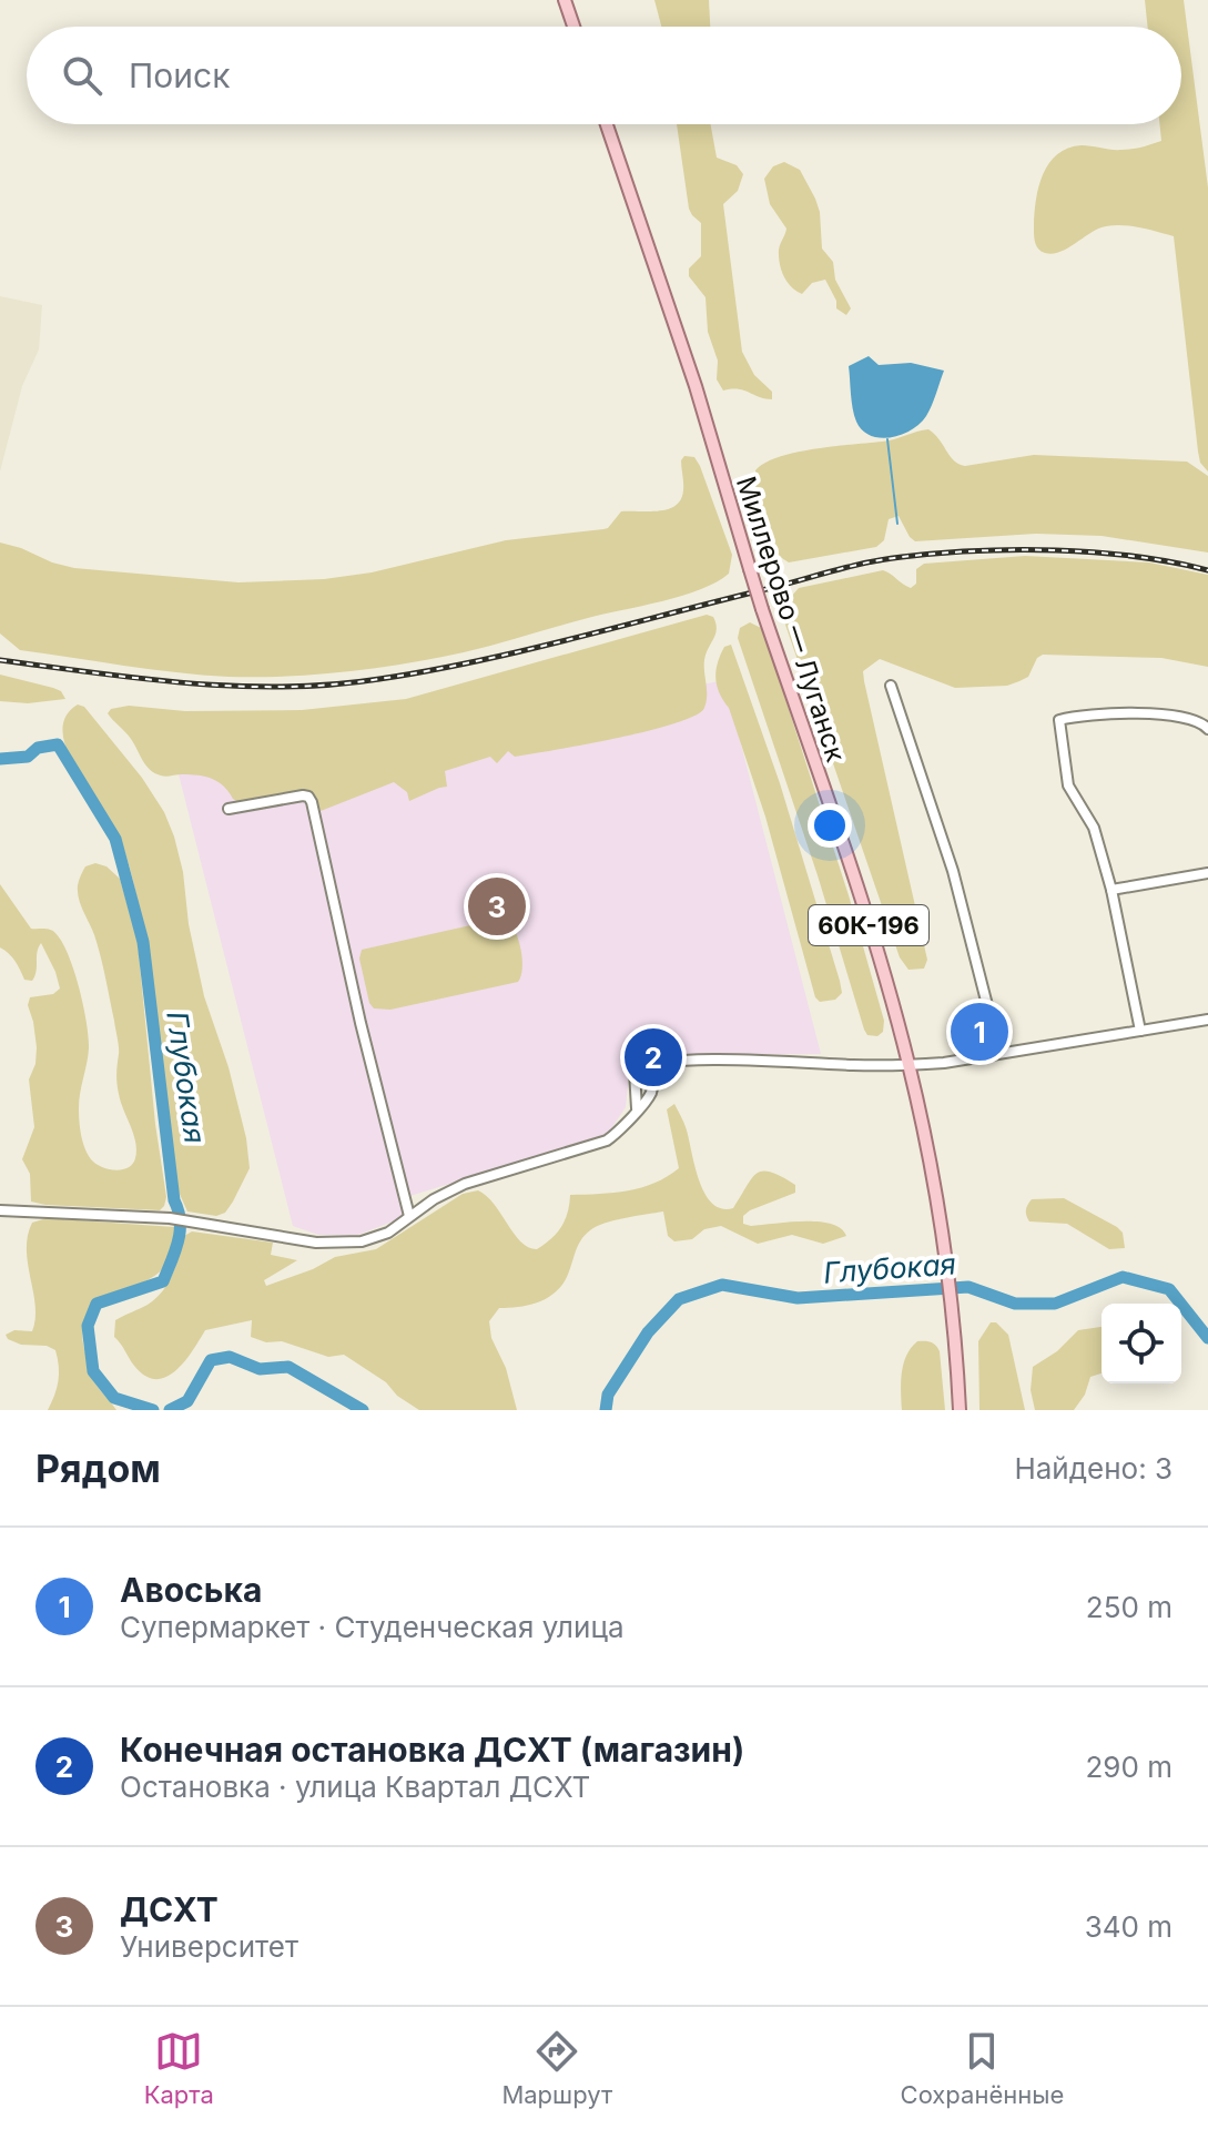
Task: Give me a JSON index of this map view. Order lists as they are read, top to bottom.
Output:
{
  "streets": {
    "main road": ["Миллерово — Луганск", "60К-196"]
  },
  "water": ["Глубокая"],
  "page": {
    "search": "Поиск",
    "pins": ["3", "1", "2"],
    "heading": ["Рядом", "Найдено: 3"],
    "list": [
      {
        "mark": "1",
        "name": "Авоська",
        "note": "Супермаркет · Студенческая улица",
        "value": "250 m"
      },
      {
        "mark": "2",
        "name": "Конечная остановка ДСХТ (магазин)",
        "note": "Остановка · улица Квартал ДСХТ",
        "value": "290 m"
      },
      {
        "mark": "3",
        "name": "ДСХТ",
        "note": "Университет",
        "value": "340 m"
      }
    ],
    "nav": ["Карта", "Маршрут", "Сохранённые"]
  }
}
